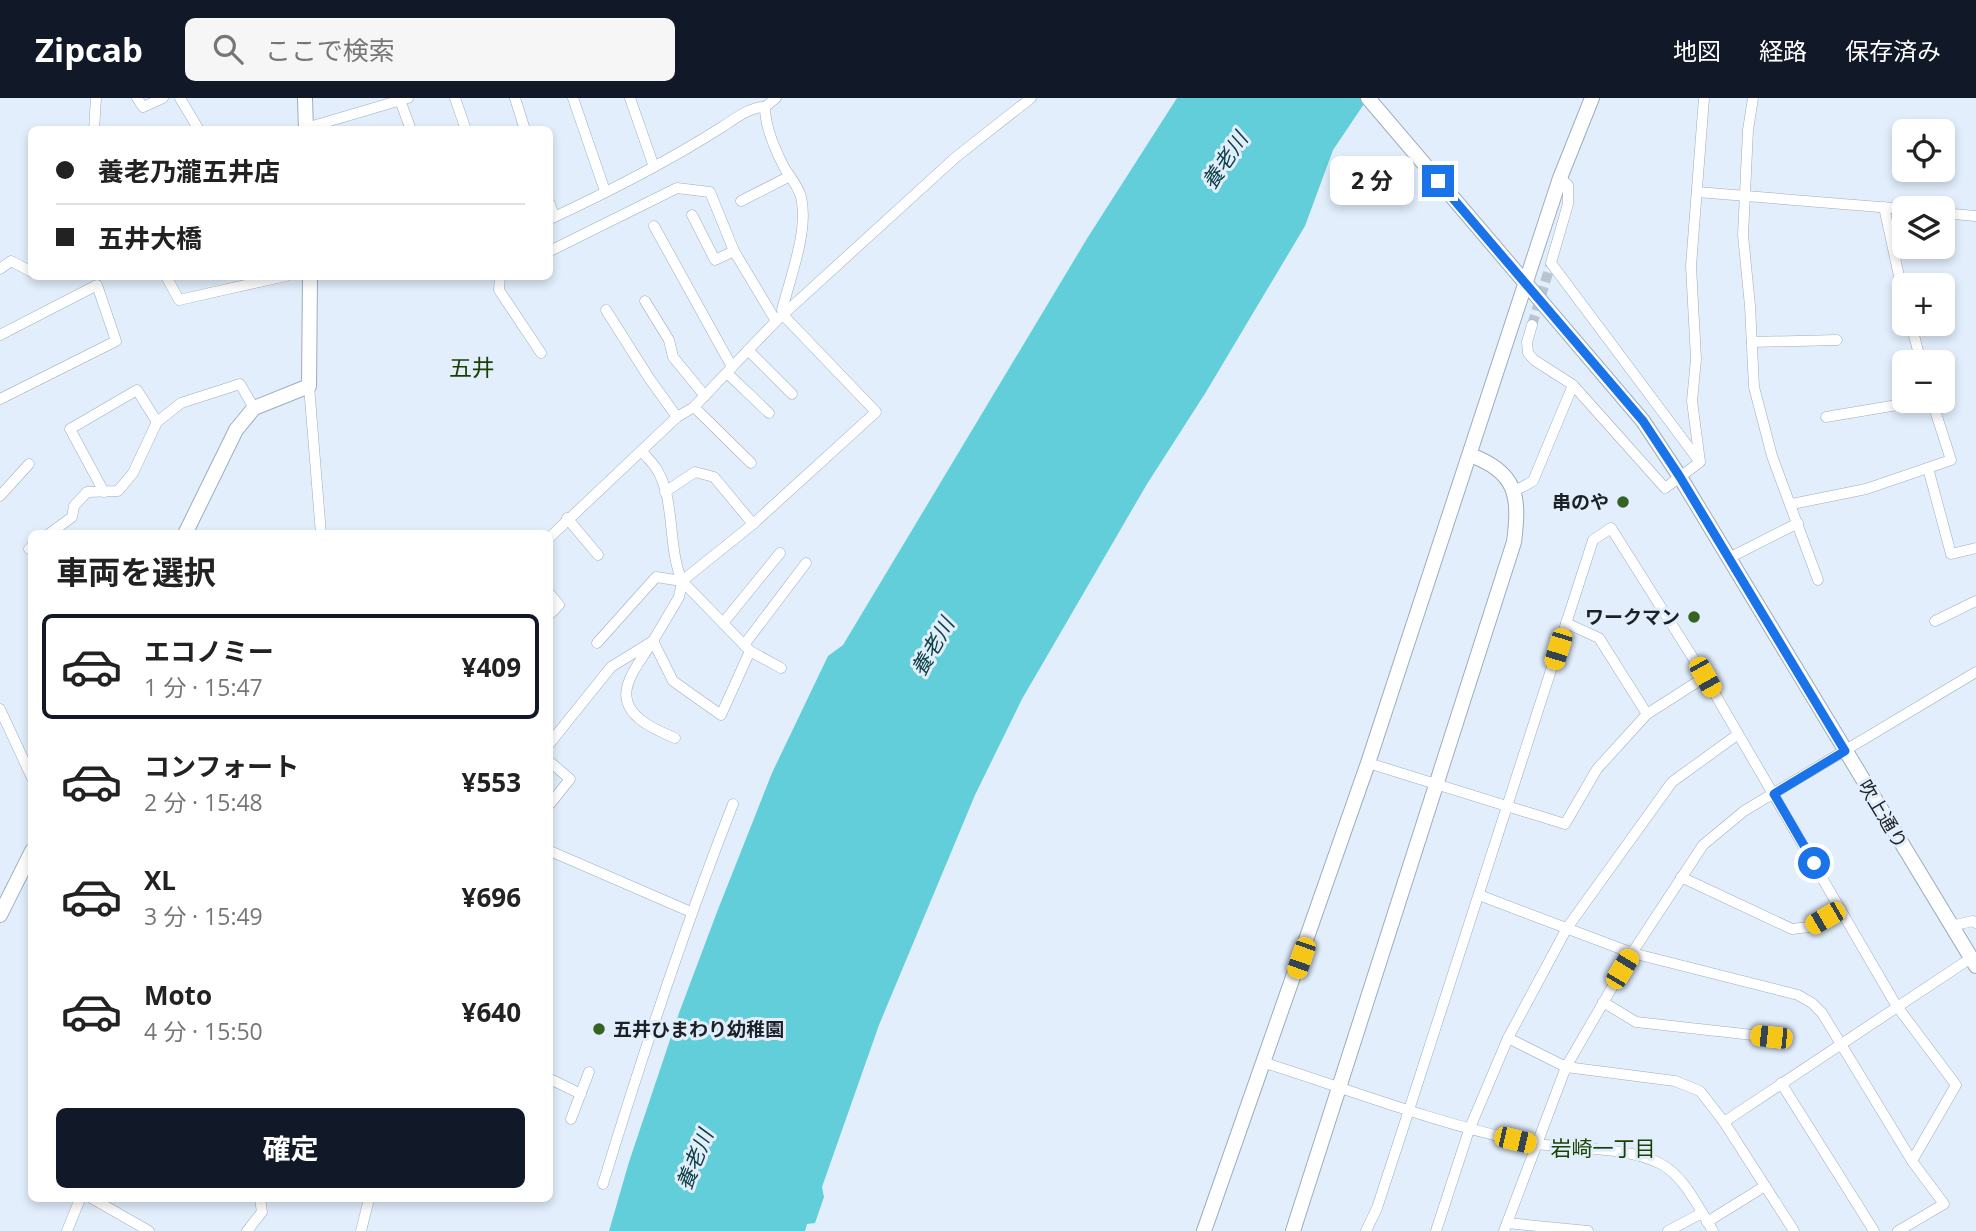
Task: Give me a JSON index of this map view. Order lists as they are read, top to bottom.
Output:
{
  "streets": {
    "street": ["吹上通り"]
  },
  "districts": ["五井", "岩崎一丁目"],
  "water": ["養老川"],
  "places": ["串のや", "ワークマン", "五井ひまわり幼稚園"],
  "page": {
    "header": "Zipcab",
    "search": "ここで検索",
    "nav": ["地図", "経路", "保存済み"],
    "map_buttons": ["+", "−"],
    "banner": ["養老乃瀧五井店", "五井大橋"],
    "bubble": "2 分",
    "heading": "車両を選択",
    "list": [
      {
        "name": "エコノミー",
        "note": "1 分 · 15:47",
        "value": "¥409"
      },
      {
        "name": "コンフォート",
        "note": "2 分 · 15:48",
        "value": "¥553"
      },
      {
        "name": "XL",
        "note": "3 分 · 15:49",
        "value": "¥696"
      },
      {
        "name": "Moto",
        "note": "4 分 · 15:50",
        "value": "¥640"
      }
    ],
    "buttons": "確定"
  }
}
